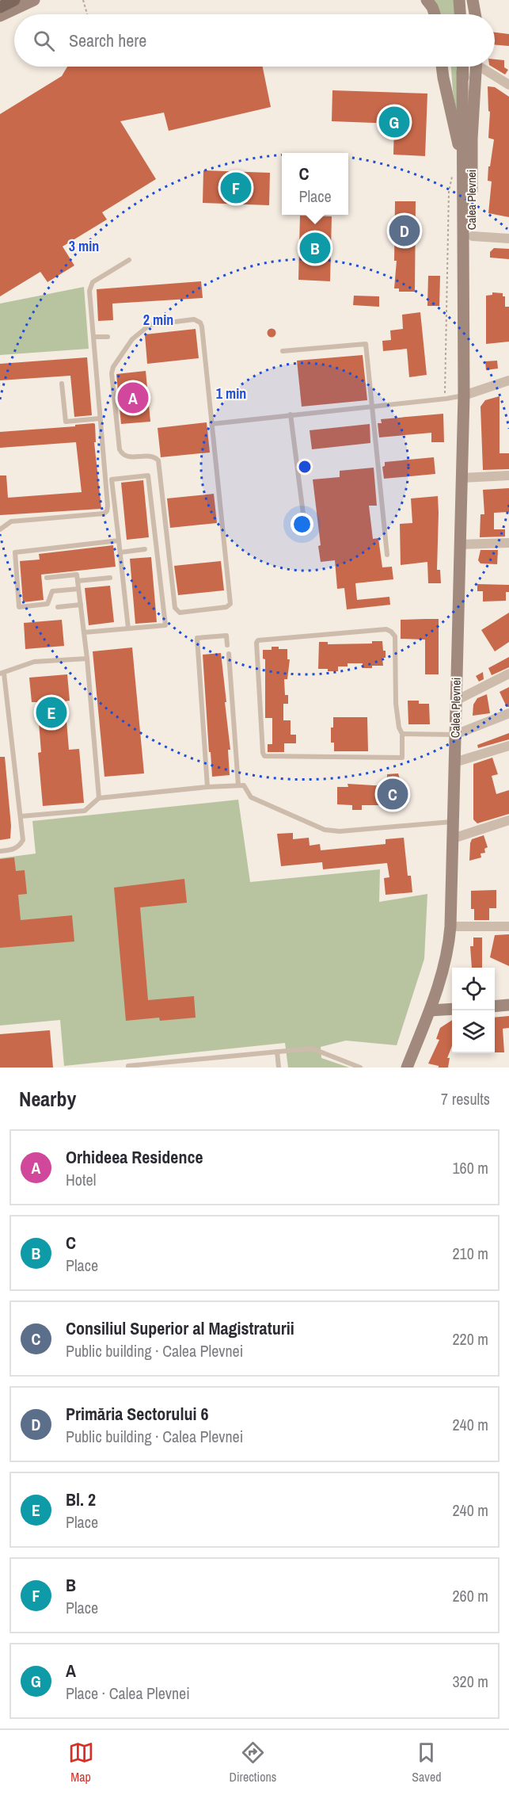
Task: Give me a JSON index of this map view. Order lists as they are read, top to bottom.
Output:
{
  "streets": {
    "main road": ["Calea Plevnei"]
  },
  "page": {
    "search": "Search here",
    "pins": [
      "G",
      "F",
      "D",
      "B",
      "A",
      "E",
      "C"
    ],
    "popup": ["C", "Place"],
    "heading": ["Nearby", "7 results"],
    "list": [
      {
        "mark": "A",
        "name": "Orhideea Residence",
        "note": "Hotel",
        "value": "160 m"
      },
      {
        "mark": "B",
        "name": "C",
        "note": "Place",
        "value": "210 m"
      },
      {
        "mark": "C",
        "name": "Consiliul Superior al Magistraturii",
        "note": "Public building · Calea Plevnei",
        "value": "220 m"
      },
      {
        "mark": "D",
        "name": "Primăria Sectorului 6",
        "note": "Public building · Calea Plevnei",
        "value": "240 m"
      },
      {
        "mark": "E",
        "name": "Bl. 2",
        "note": "Place",
        "value": "240 m"
      },
      {
        "mark": "F",
        "name": "B",
        "note": "Place",
        "value": "260 m"
      },
      {
        "mark": "G",
        "name": "A",
        "note": "Place · Calea Plevnei",
        "value": "320 m"
      }
    ],
    "nav": ["Map", "Directions", "Saved"]
  },
  "rings": ["3 min", "2 min", "1 min"]
}
